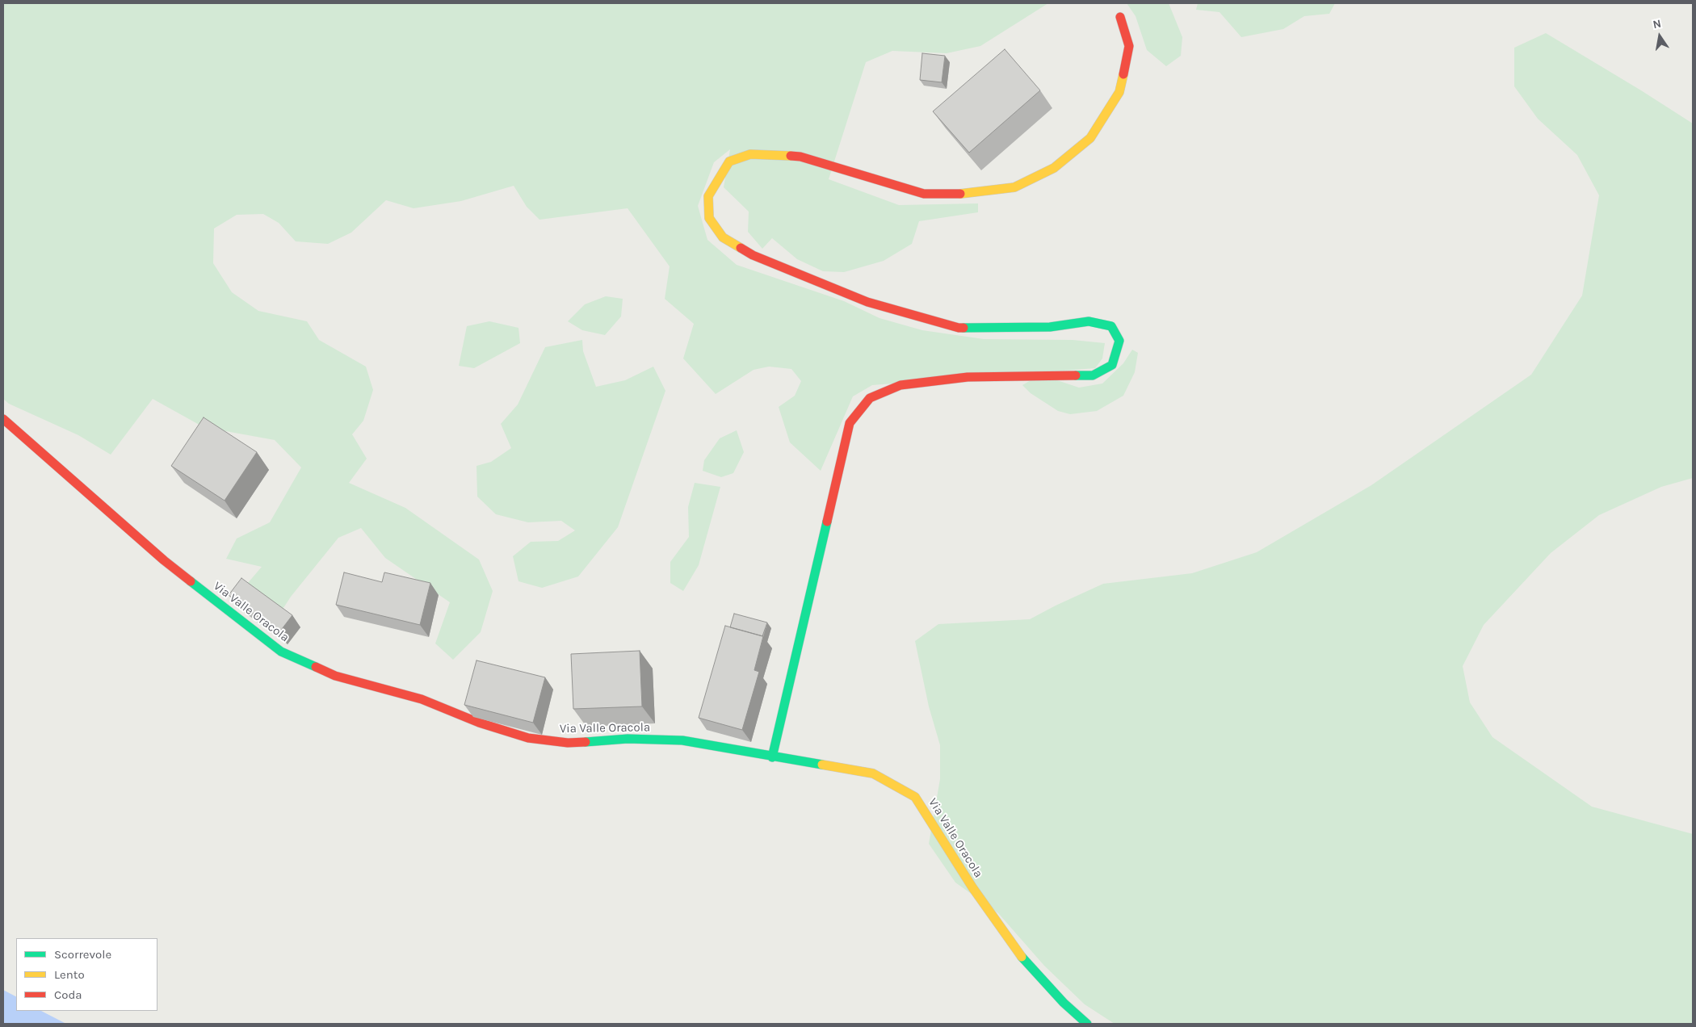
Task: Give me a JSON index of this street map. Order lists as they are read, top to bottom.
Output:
{
  "streets": {
    "street": ["Via Valle Oracola"]
  },
  "legend": ["Scorrevole", "Lento", "Coda"],
  "north": "top"
}
